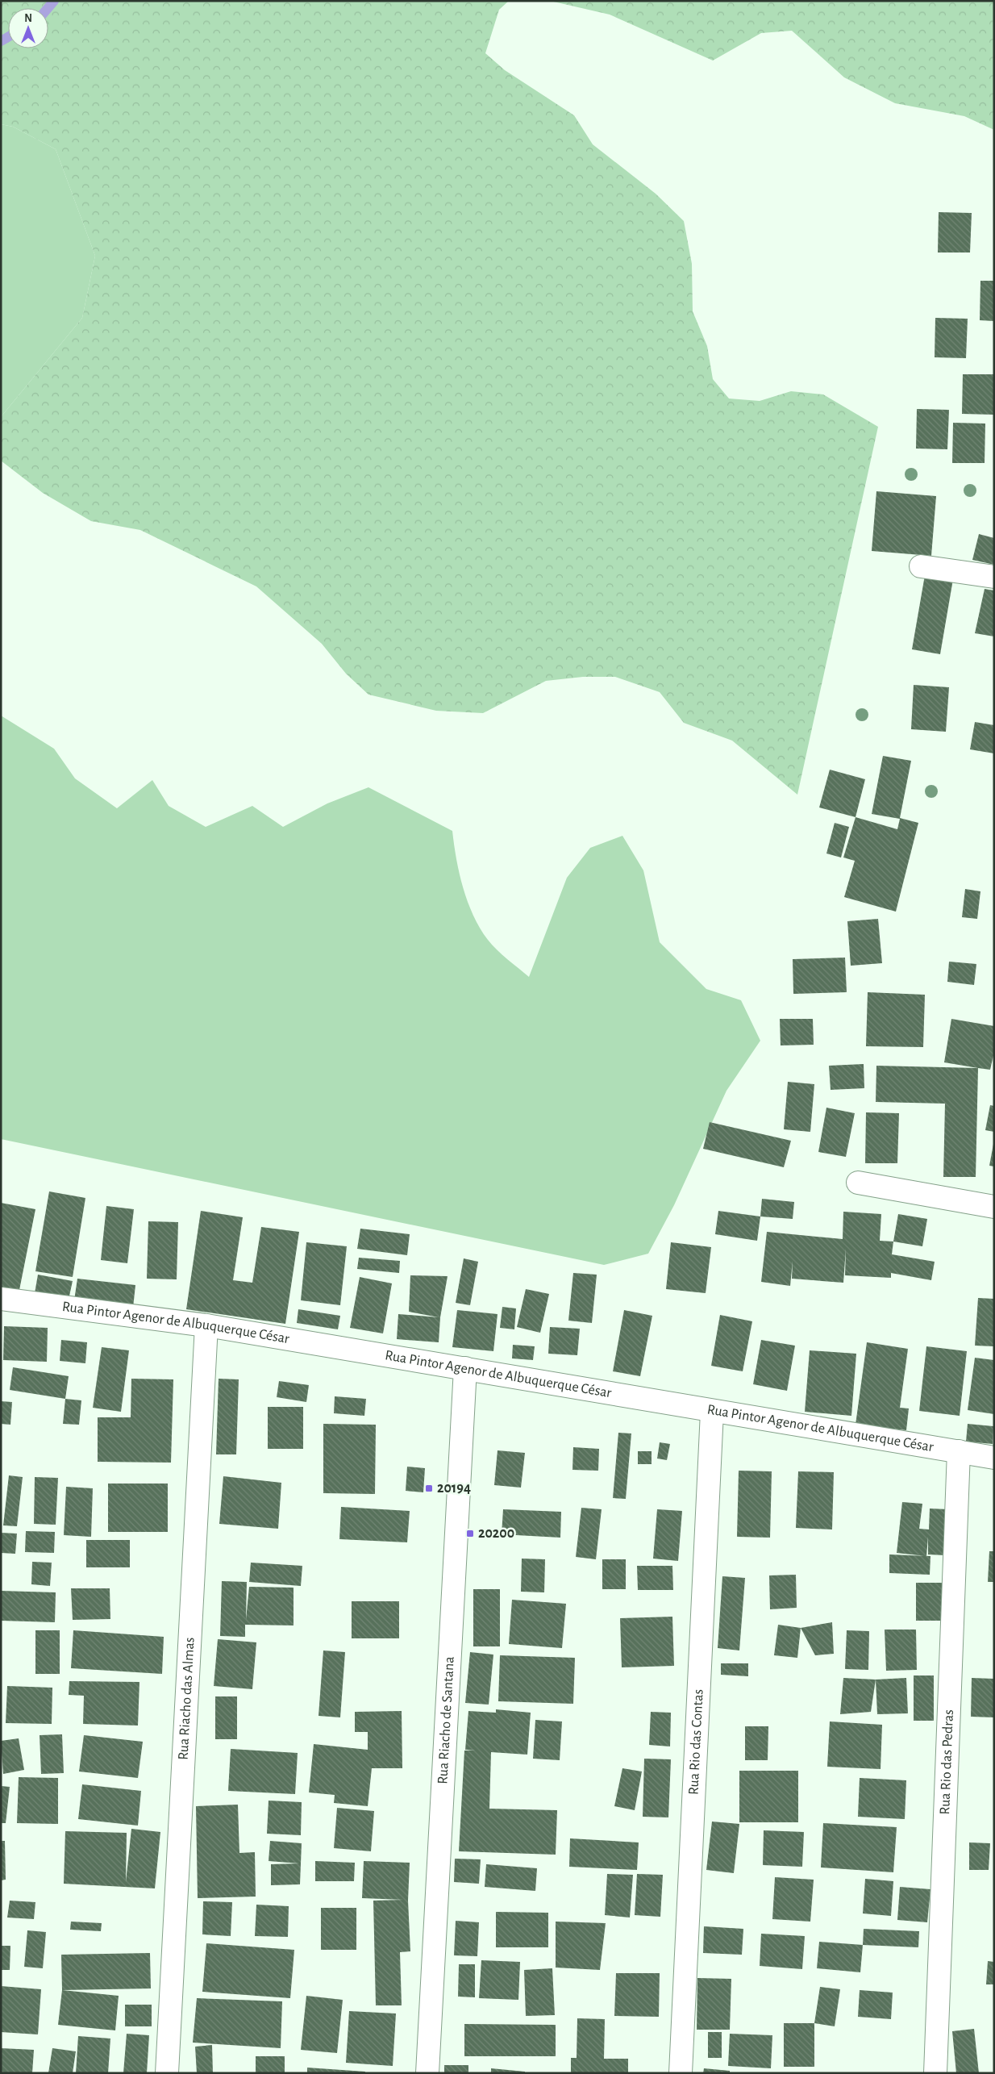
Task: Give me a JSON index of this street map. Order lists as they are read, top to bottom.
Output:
{
  "streets": {
    "street": [
      "Rua Pintor Agenor de Albuquerque César",
      "Rua Riacho das Almas",
      "Rua Riacho de Santana",
      "Rua Rio das Contas",
      "Rua Rio das Pedras"
    ]
  },
  "crossings": [
    ["Rua Pintor Agenor de Albuquerque César", "Rua Riacho das Almas"],
    ["Rua Pintor Agenor de Albuquerque César", "Rua Riacho de Santana"],
    ["Rua Pintor Agenor de Albuquerque César", "Rua Rio das Contas"],
    ["Rua Pintor Agenor de Albuquerque César", "Rua Rio das Pedras"]
  ],
  "places": {
    "transit": ["20194", "20200"]
  },
  "north": "top"
}
